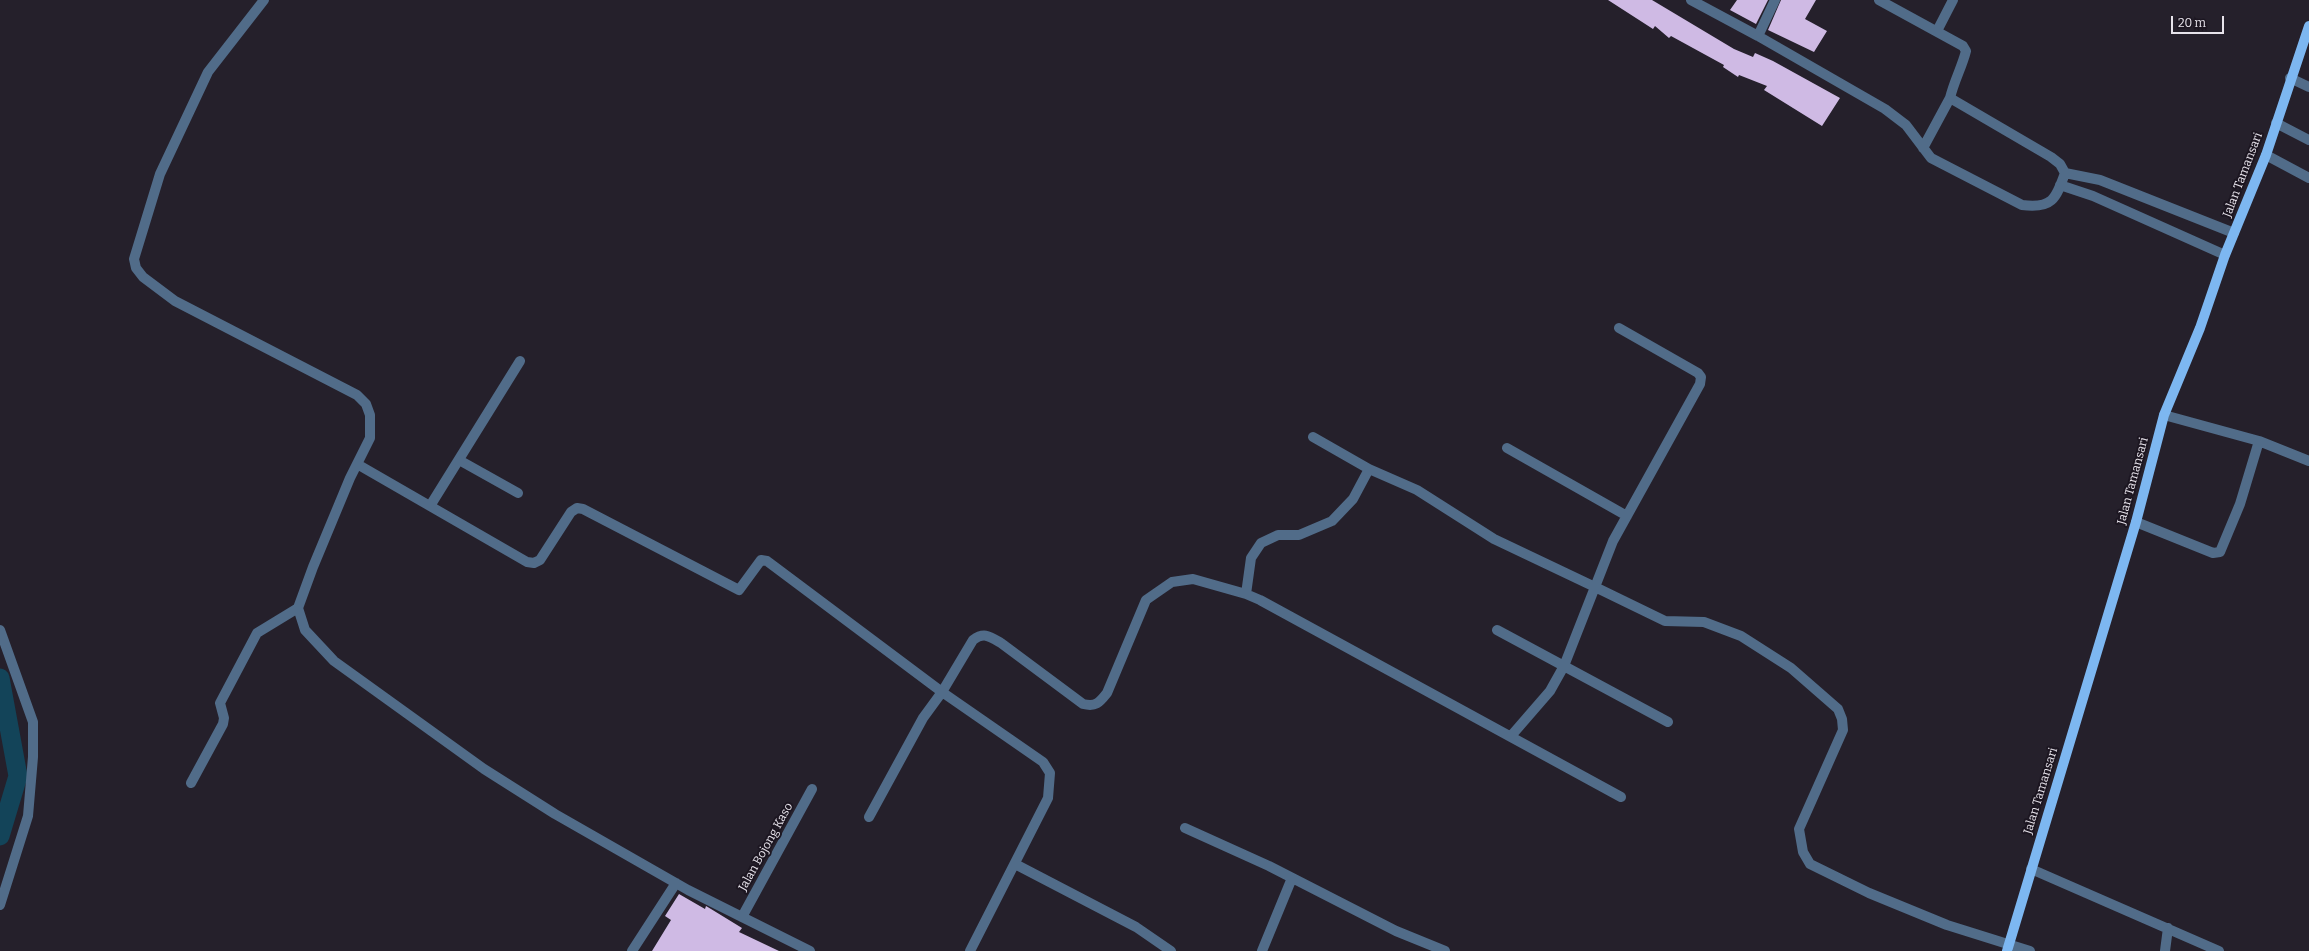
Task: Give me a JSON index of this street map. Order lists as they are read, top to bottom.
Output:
{
  "streets": {
    "main road": ["Jalan Tamansari"],
    "street": ["Jalan Bojong Kaso"]
  },
  "scale_bar": "20 m"
}
